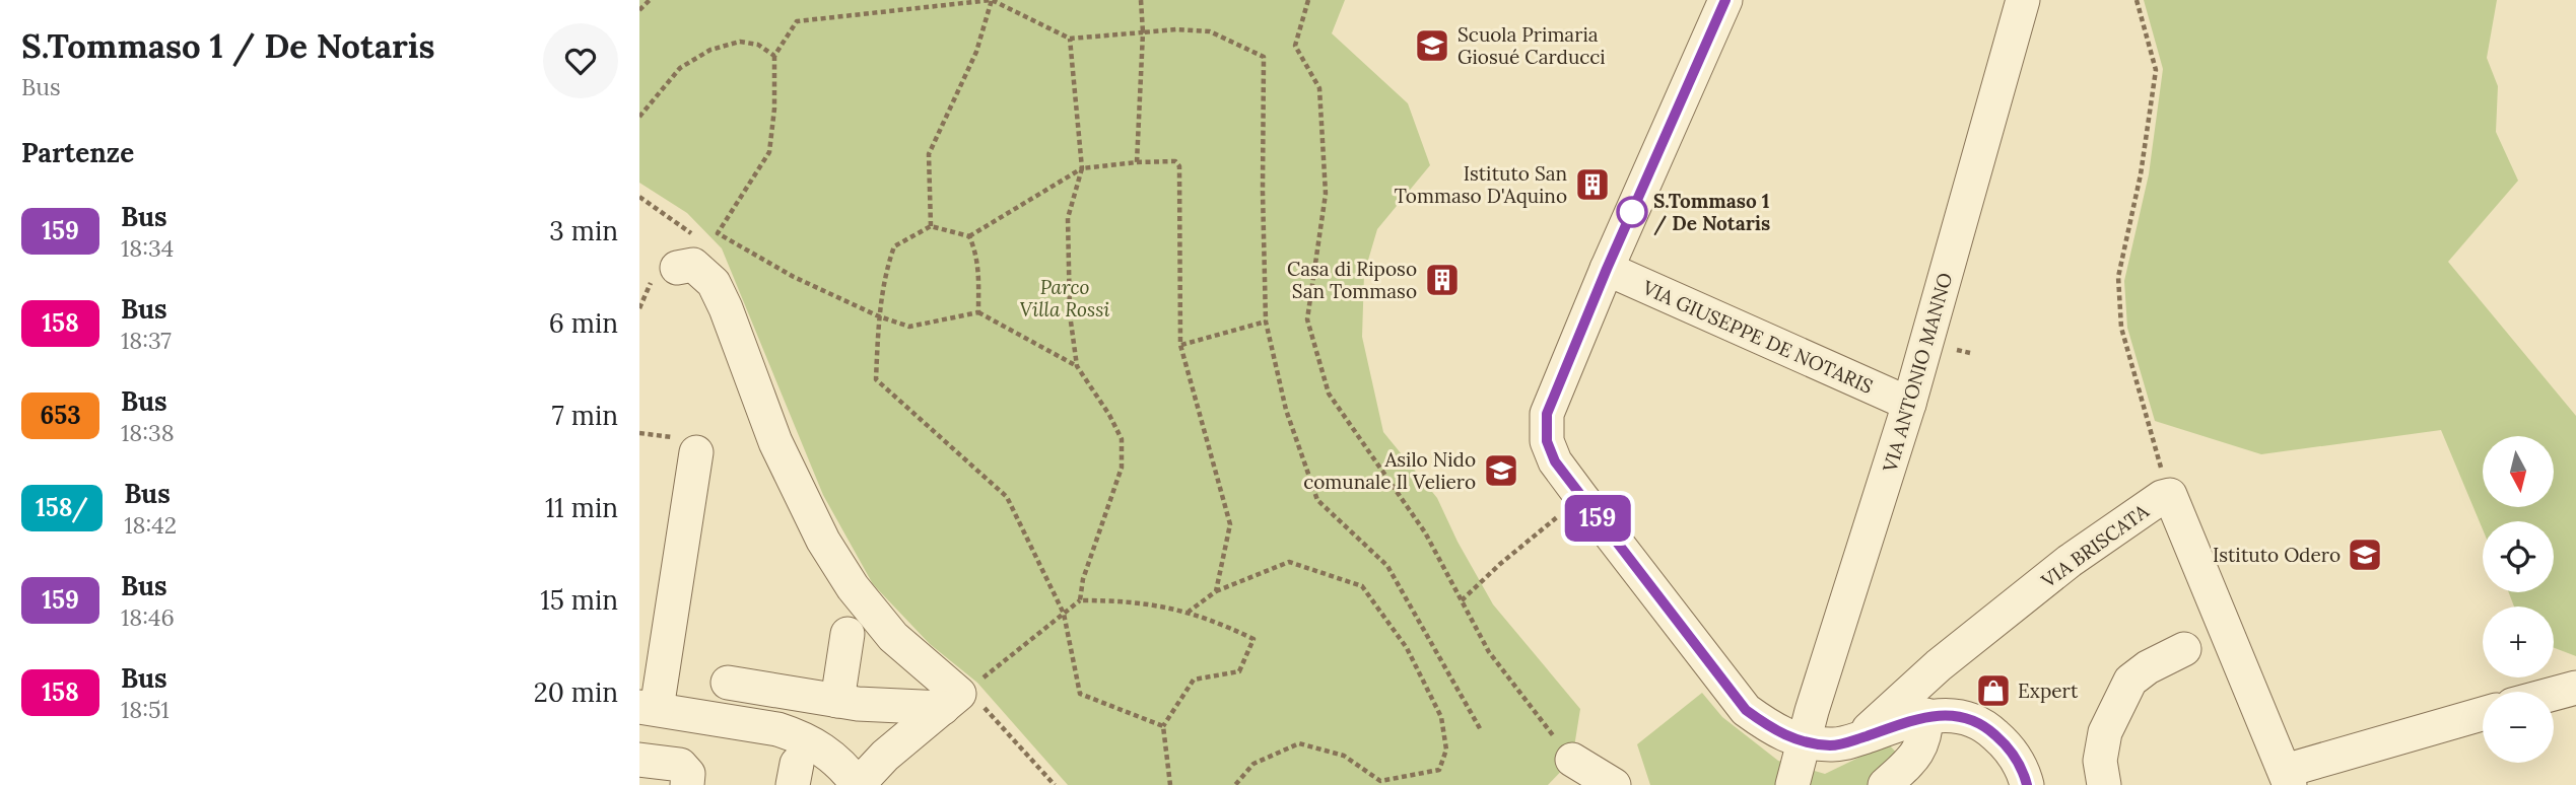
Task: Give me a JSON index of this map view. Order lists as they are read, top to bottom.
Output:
{
  "streets": {
    "street": ["VIA GIUSEPPE DE NOTARIS", "VIA ANTONIO MANNO", "VIA BRISCATA"]
  },
  "crossings": [
    ["VIA GIUSEPPE DE NOTARIS", "VIA ANTONIO MANNO"]
  ],
  "parks": ["Parco Villa Rossi"],
  "places": {
    "school or university": ["Scuola Primaria Giosué Carducci", "Asilo Nido comunale Il Veliero", "Istituto Odero"],
    "building": ["Istituto San Tommaso D'Aquino", "Casa di Riposo San Tommaso"],
    "other": ["S.Tommaso 1 / De Notaris"],
    "shop": ["Expert"]
  },
  "lines": ["bus line 159"],
  "north": "bottom",
  "page": {
    "heading": [
      ["S.Tommaso 1 / De Notaris", "Bus"],
      "Partenze"
    ],
    "on_map": "159",
    "list": [
      {
        "mark": "159",
        "name": "Bus",
        "note": "18:34",
        "value": "3 min"
      },
      {
        "mark": "158",
        "name": "Bus",
        "note": "18:37",
        "value": "6 min"
      },
      {
        "mark": "653",
        "name": "Bus",
        "note": "18:38",
        "value": "7 min"
      },
      {
        "mark": "158/",
        "name": "Bus",
        "note": "18:42",
        "value": "11 min"
      },
      {
        "mark": "159",
        "name": "Bus",
        "note": "18:46",
        "value": "15 min"
      },
      {
        "mark": "158",
        "name": "Bus",
        "note": "18:51",
        "value": "20 min"
      }
    ],
    "map_buttons": ["+", "−"]
  }
}
